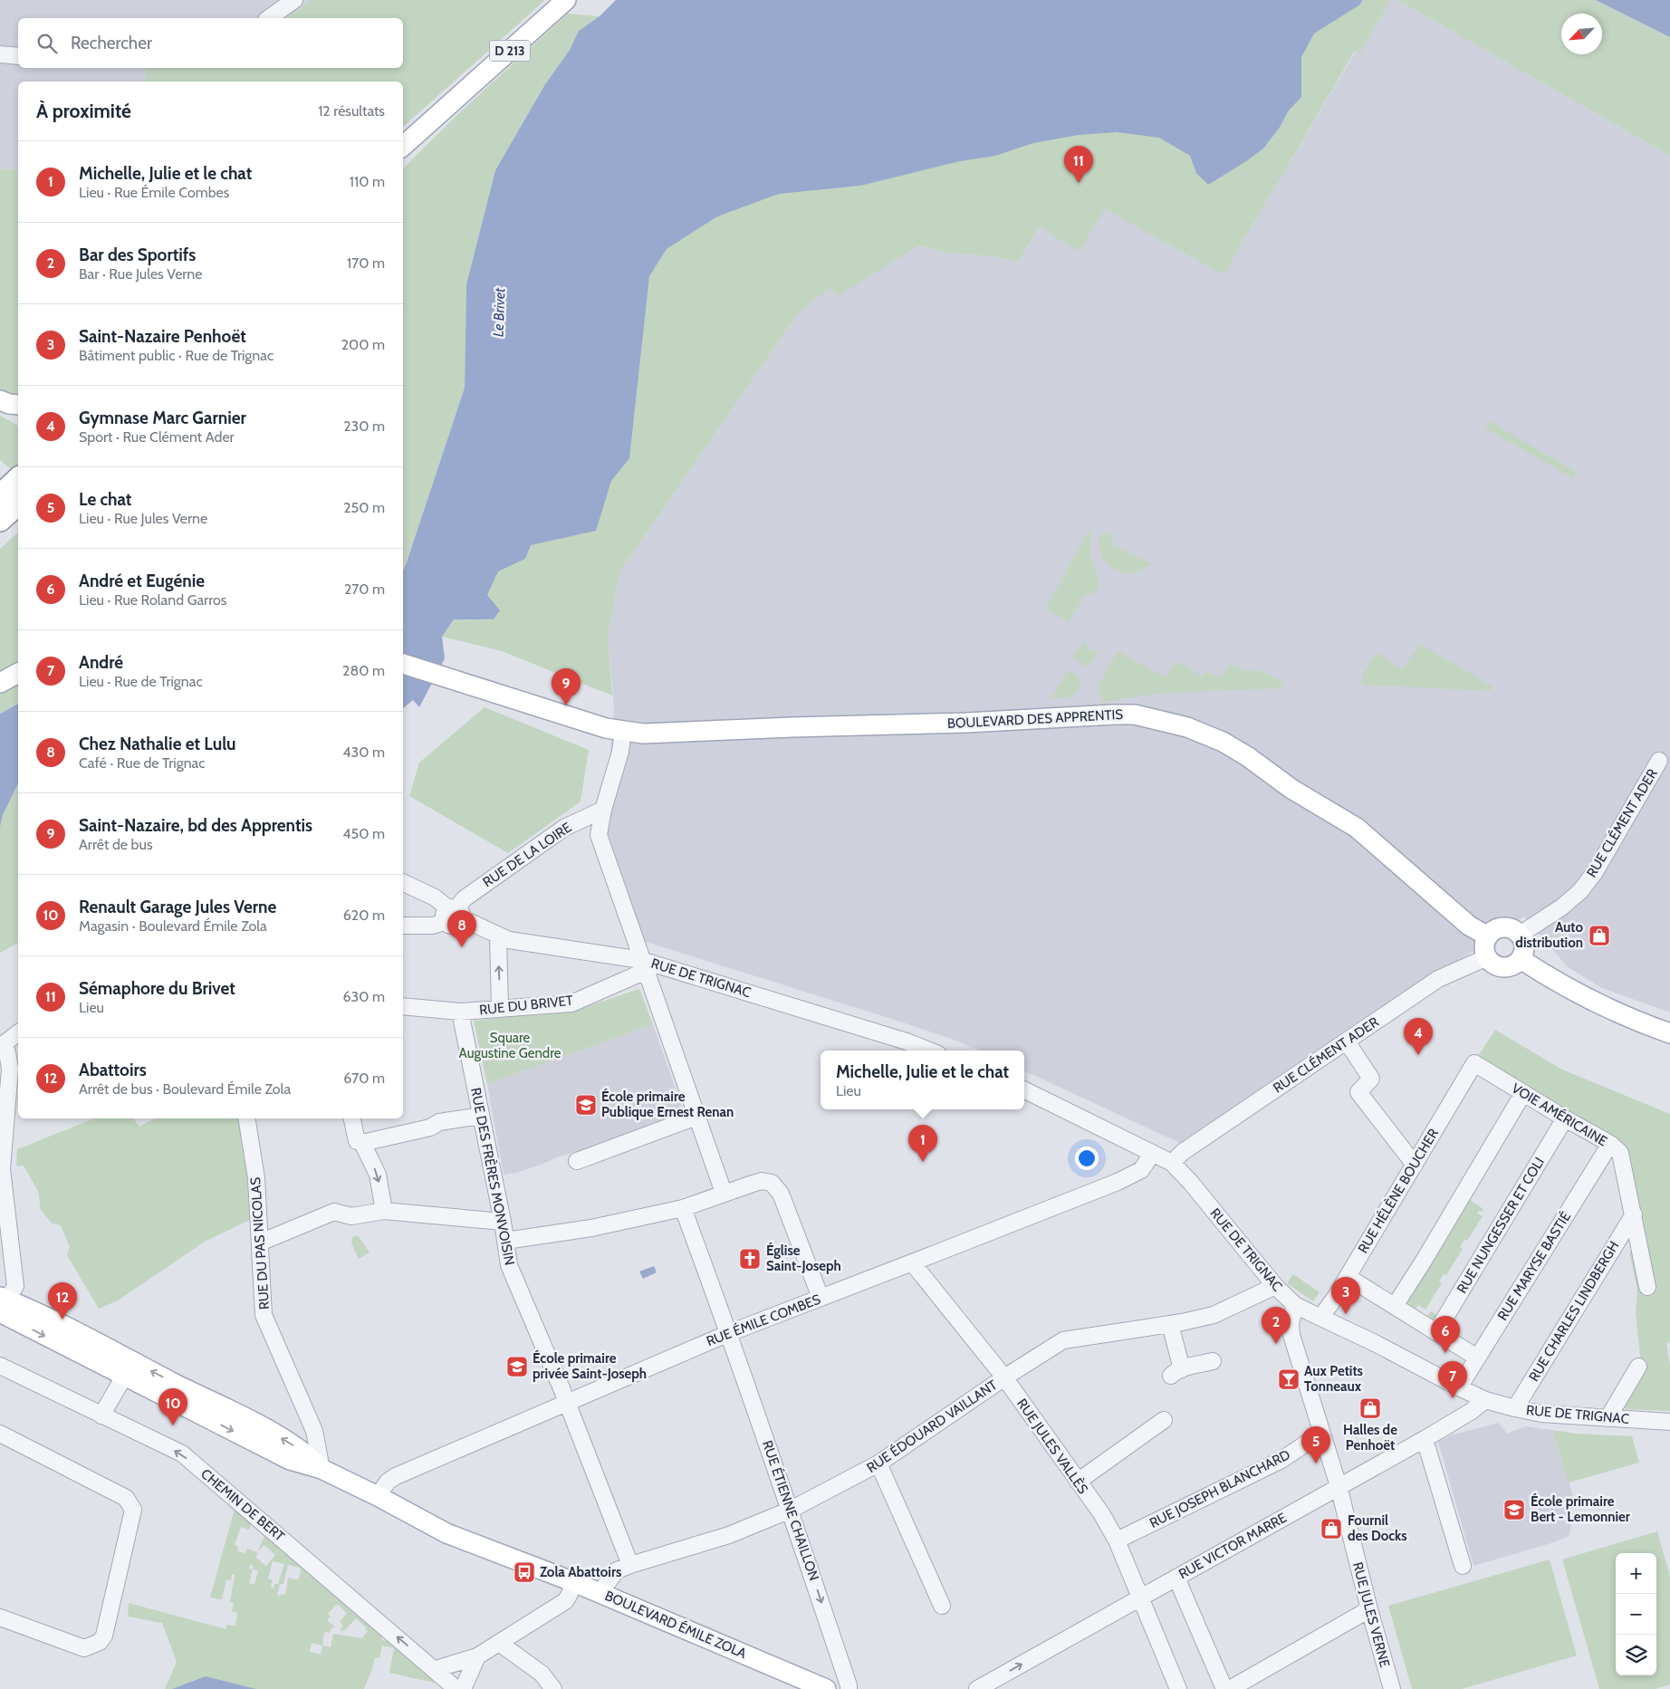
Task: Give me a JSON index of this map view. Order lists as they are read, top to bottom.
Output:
{
  "streets": {
    "main road": ["D 213", "BOULEVARD DES APPRENTIS", "BOULEVARD ÉMILE ZOLA"],
    "street": [
      "RUE CLÉMENT ADER",
      "RUE DE LA LOIRE",
      "RUE DE TRIGNAC",
      "RUE DU BRIVET",
      "VOIE AMÉRICAINE",
      "RUE DES FRÈRES MONVOISIN",
      "RUE HÉLÈNE BOUCHER",
      "RUE NUNGESSER ET COLI",
      "RUE DU PAS NICOLAS",
      "RUE MARYSE BASTIÉ",
      "RUE CHARLES LINDBERGH",
      "RUE ÉMILE COMBES",
      "RUE ÉDOUARD VAILLANT",
      "RUE JULES VALLÈS",
      "RUE JOSEPH BLANCHARD",
      "CHEMIN DE BERT",
      "RUE ÉTIENNE CHAILLON",
      "RUE VICTOR MARRE",
      "RUE JULES VERNE"
    ]
  },
  "crossings": [
    ["BOULEVARD DES APPRENTIS", "RUE CLÉMENT ADER"],
    ["RUE CLÉMENT ADER", "RUE DE TRIGNAC"],
    ["RUE DE LA LOIRE", "RUE DE TRIGNAC"],
    ["RUE DE TRIGNAC", "RUE DU BRIVET"],
    ["RUE DE TRIGNAC", "RUE HÉLÈNE BOUCHER"],
    ["RUE DE TRIGNAC", "RUE MARYSE BASTIÉ"],
    ["RUE DE TRIGNAC", "RUE CHARLES LINDBERGH"],
    ["RUE DE TRIGNAC", "RUE ÉMILE COMBES"],
    ["RUE DE TRIGNAC", "RUE ÉDOUARD VAILLANT"],
    ["RUE DE TRIGNAC", "RUE VICTOR MARRE"],
    ["RUE DE TRIGNAC", "RUE JULES VERNE"],
    ["RUE DU BRIVET", "RUE DES FRÈRES MONVOISIN"],
    ["VOIE AMÉRICAINE", "RUE HÉLÈNE BOUCHER"],
    ["VOIE AMÉRICAINE", "RUE NUNGESSER ET COLI"],
    ["VOIE AMÉRICAINE", "RUE MARYSE BASTIÉ"],
    ["VOIE AMÉRICAINE", "RUE CHARLES LINDBERGH"],
    ["RUE DES FRÈRES MONVOISIN", "RUE ÉMILE COMBES"],
    ["RUE DES FRÈRES MONVOISIN", "RUE ÉDOUARD VAILLANT"],
    ["RUE DU PAS NICOLAS", "BOULEVARD ÉMILE ZOLA"],
    ["RUE ÉMILE COMBES", "RUE JULES VALLÈS"],
    ["RUE ÉMILE COMBES", "RUE ÉTIENNE CHAILLON"],
    ["RUE ÉMILE COMBES", "BOULEVARD ÉMILE ZOLA"],
    ["RUE ÉDOUARD VAILLANT", "RUE JULES VALLÈS"],
    ["RUE ÉDOUARD VAILLANT", "RUE ÉTIENNE CHAILLON"],
    ["RUE ÉDOUARD VAILLANT", "BOULEVARD ÉMILE ZOLA"],
    ["RUE JULES VALLÈS", "RUE JOSEPH BLANCHARD"],
    ["RUE JULES VALLÈS", "RUE VICTOR MARRE"],
    ["RUE JOSEPH BLANCHARD", "RUE JULES VERNE"],
    ["RUE VICTOR MARRE", "RUE JULES VERNE"]
  ],
  "one_way": ["CHEMIN DE BERT"],
  "water": ["Le Brivet"],
  "parks": ["Square Augustine Gendre"],
  "places": {
    "shop": ["Auto distribution", "Halles de Penhoët", "Fournil des Docks"],
    "school or university": ["École primaire Publique Ernest Renan", "École primaire privée Saint-Joseph", "École primaire Bert - Lemonnier"],
    "church": ["Église Saint-Joseph"],
    "bar": ["Aux Petits Tonneaux"],
    "bus stop": ["Zola Abattoirs"]
  },
  "north": "bottom left",
  "page": {
    "search": "Rechercher",
    "heading": ["À proximité", "12 résultats"],
    "list": [
      {
        "mark": "1",
        "name": "Michelle, Julie et le chat",
        "note": "Lieu · Rue Émile Combes",
        "value": "110 m"
      },
      {
        "mark": "2",
        "name": "Bar des Sportifs",
        "note": "Bar · Rue Jules Verne",
        "value": "170 m"
      },
      {
        "mark": "3",
        "name": "Saint-Nazaire Penhoët",
        "note": "Bâtiment public · Rue de Trignac",
        "value": "200 m"
      },
      {
        "mark": "4",
        "name": "Gymnase Marc Garnier",
        "note": "Sport · Rue Clément Ader",
        "value": "230 m"
      },
      {
        "mark": "5",
        "name": "Le chat",
        "note": "Lieu · Rue Jules Verne",
        "value": "250 m"
      },
      {
        "mark": "6",
        "name": "André et Eugénie",
        "note": "Lieu · Rue Roland Garros",
        "value": "270 m"
      },
      {
        "mark": "7",
        "name": "André",
        "note": "Lieu · Rue de Trignac",
        "value": "280 m"
      },
      {
        "mark": "8",
        "name": "Chez Nathalie et Lulu",
        "note": "Café · Rue de Trignac",
        "value": "430 m"
      },
      {
        "mark": "9",
        "name": "Saint-Nazaire, bd des Apprentis",
        "note": "Arrêt de bus",
        "value": "450 m"
      },
      {
        "mark": "10",
        "name": "Renault Garage Jules Verne",
        "note": "Magasin · Boulevard Émile Zola",
        "value": "620 m"
      },
      {
        "mark": "11",
        "name": "Sémaphore du Brivet",
        "note": "Lieu",
        "value": "630 m"
      },
      {
        "mark": "12",
        "name": "Abattoirs",
        "note": "Arrêt de bus · Boulevard Émile Zola",
        "value": "670 m"
      }
    ],
    "pins": [
      "11",
      "9",
      "8",
      "4",
      "1",
      "3",
      "12",
      "2",
      "6",
      "7",
      "10",
      "5"
    ],
    "popup": ["Michelle, Julie et le chat", "Lieu"],
    "map_buttons": ["+", "−"]
  }
}
